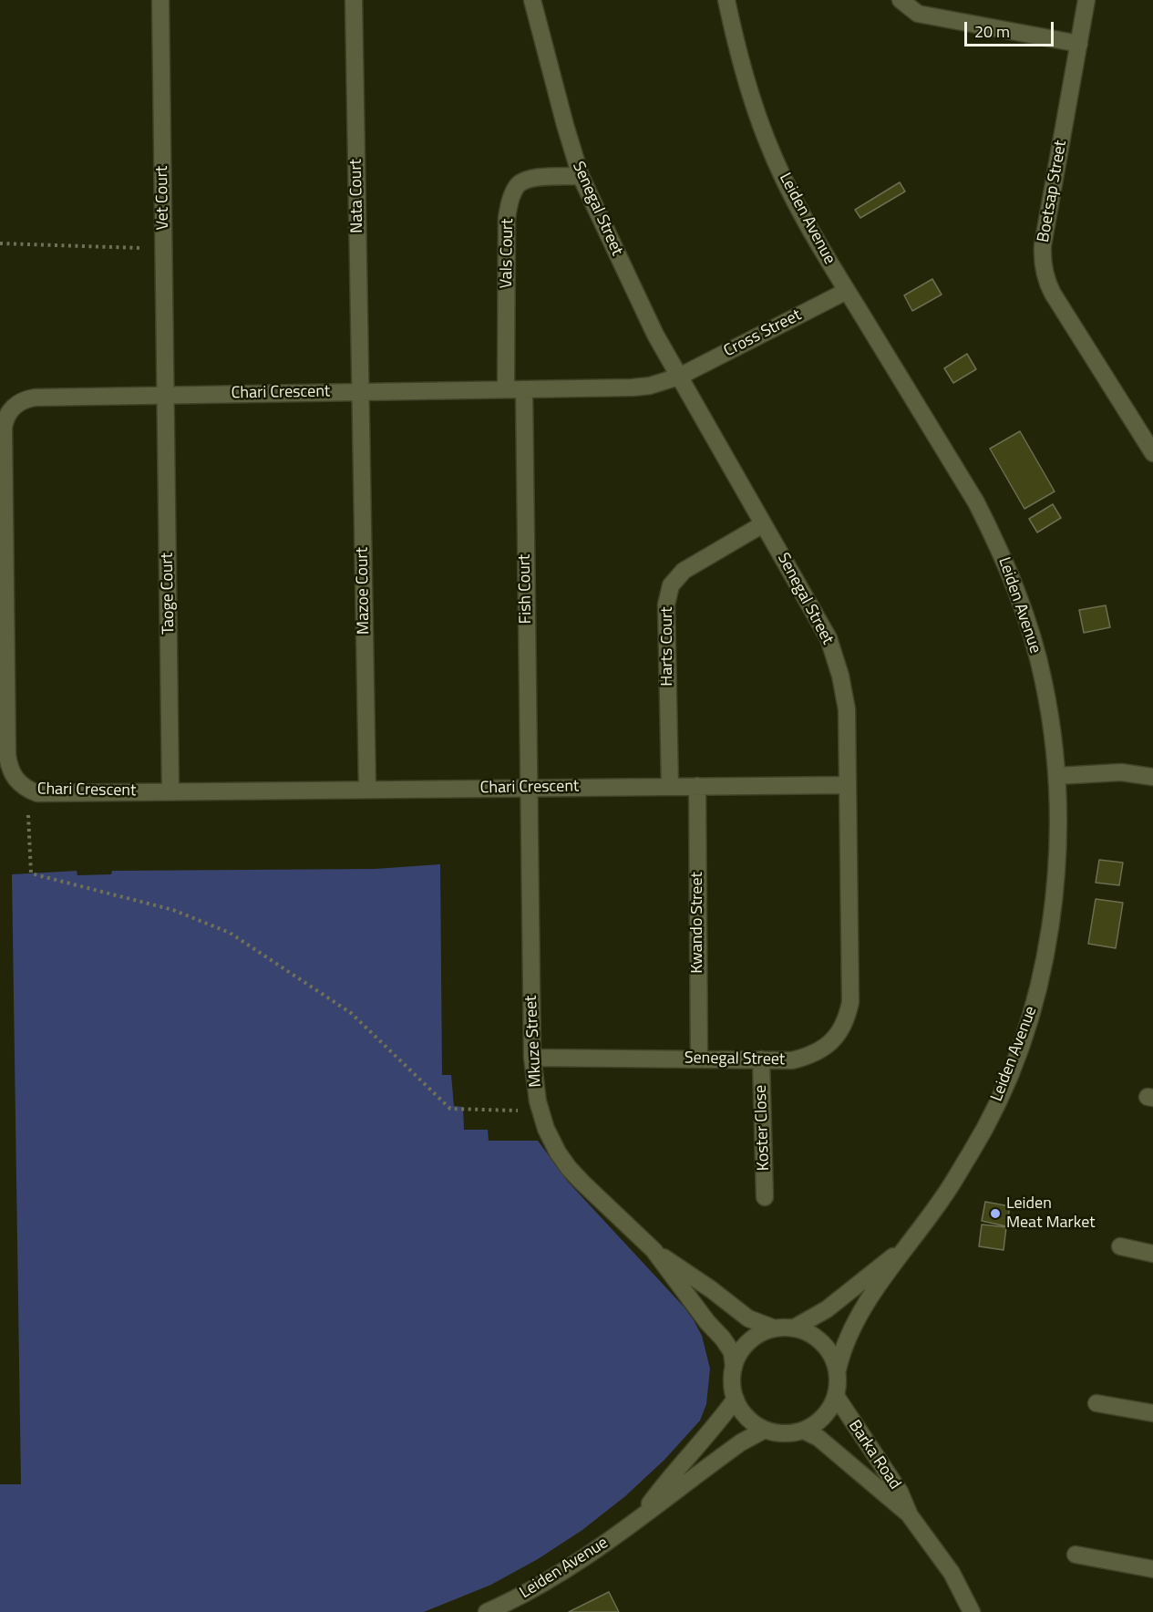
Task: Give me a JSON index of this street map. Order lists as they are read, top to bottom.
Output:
{
  "streets": {
    "street": [
      "Boetsap Street",
      "Nata Court",
      "Vet Court",
      "Senegal Street",
      "Leiden Avenue",
      "Vals Court",
      "Cross Street",
      "Chari Crescent",
      "Fish Court",
      "Mazoe Court",
      "Taoge Court",
      "Harts Court",
      "Kwando Street",
      "Mkuze Street",
      "Koster Close",
      "Barka Road"
    ]
  },
  "crossings": [
    ["Nata Court", "Chari Crescent"],
    ["Nata Court", "Mazoe Court"],
    ["Vet Court", "Chari Crescent"],
    ["Vet Court", "Taoge Court"],
    ["Senegal Street", "Vals Court"],
    ["Senegal Street", "Cross Street"],
    ["Senegal Street", "Chari Crescent"],
    ["Senegal Street", "Harts Court"],
    ["Senegal Street", "Kwando Street"],
    ["Senegal Street", "Mkuze Street"],
    ["Senegal Street", "Koster Close"],
    ["Leiden Avenue", "Cross Street"],
    ["Leiden Avenue", "Mkuze Street"],
    ["Leiden Avenue", "Barka Road"],
    ["Vals Court", "Chari Crescent"],
    ["Cross Street", "Chari Crescent"],
    ["Chari Crescent", "Fish Court"],
    ["Chari Crescent", "Mazoe Court"],
    ["Chari Crescent", "Taoge Court"],
    ["Chari Crescent", "Harts Court"],
    ["Chari Crescent", "Kwando Street"],
    ["Chari Crescent", "Mkuze Street"],
    ["Fish Court", "Mkuze Street"],
    ["Mkuze Street", "Barka Road"]
  ],
  "places": ["Leiden Meat Market"],
  "scale_bar": "20 m"
}
